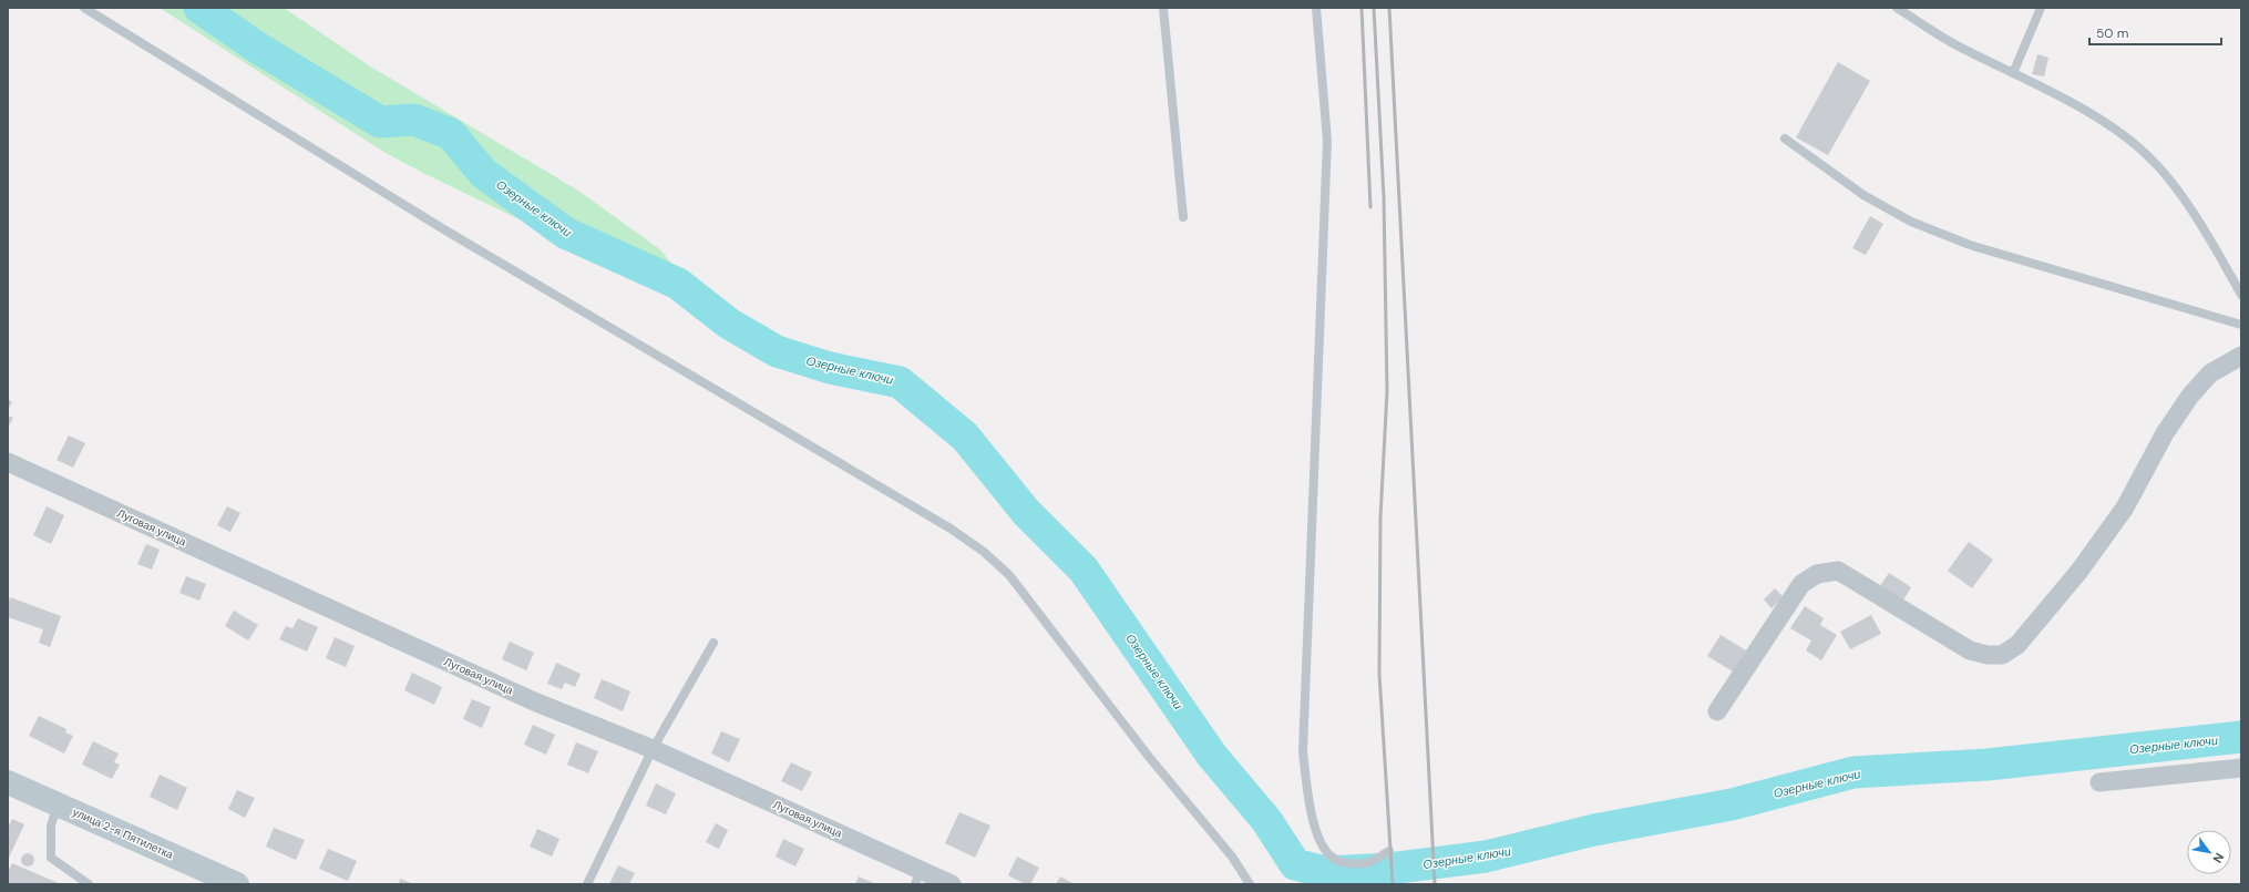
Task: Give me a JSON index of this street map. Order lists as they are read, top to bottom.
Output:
{
  "streets": {
    "main road": ["улица 2-я Пятилетка"],
    "street": ["Луговая улица"]
  },
  "water": ["Озерные ключи"],
  "scale_bar": "50 m",
  "north": "bottom right"
}
